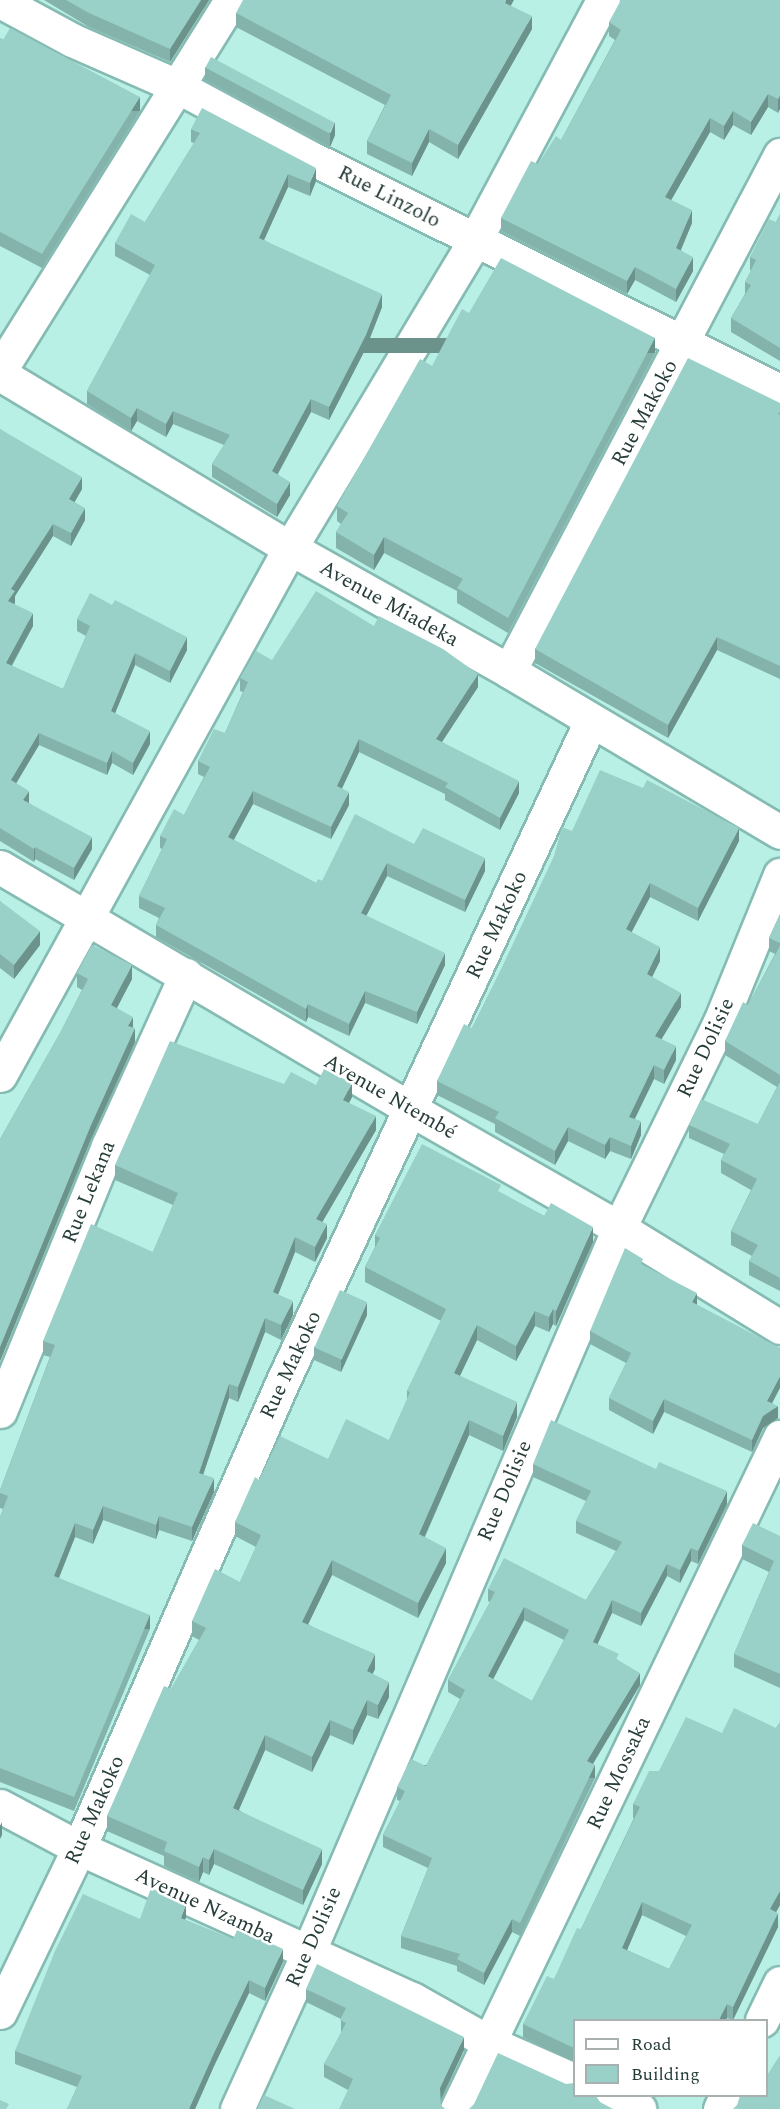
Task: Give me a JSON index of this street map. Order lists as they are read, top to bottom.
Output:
{
  "streets": {
    "street": [
      "Rue Linzolo",
      "Rue Makoko",
      "Avenue Miadeka",
      "Rue Dolisie",
      "Avenue Ntembé",
      "Rue Lekana",
      "Rue Mossaka",
      "Avenue Nzamba"
    ]
  },
  "crossings": [
    ["Rue Linzolo", "Rue Makoko"],
    ["Rue Makoko", "Avenue Miadeka"],
    ["Rue Makoko", "Avenue Ntembé"],
    ["Rue Makoko", "Avenue Nzamba"],
    ["Rue Dolisie", "Avenue Ntembé"],
    ["Rue Dolisie", "Avenue Nzamba"],
    ["Avenue Ntembé", "Rue Lekana"],
    ["Rue Mossaka", "Avenue Nzamba"]
  ],
  "legend": ["Road", "Building"]
}
